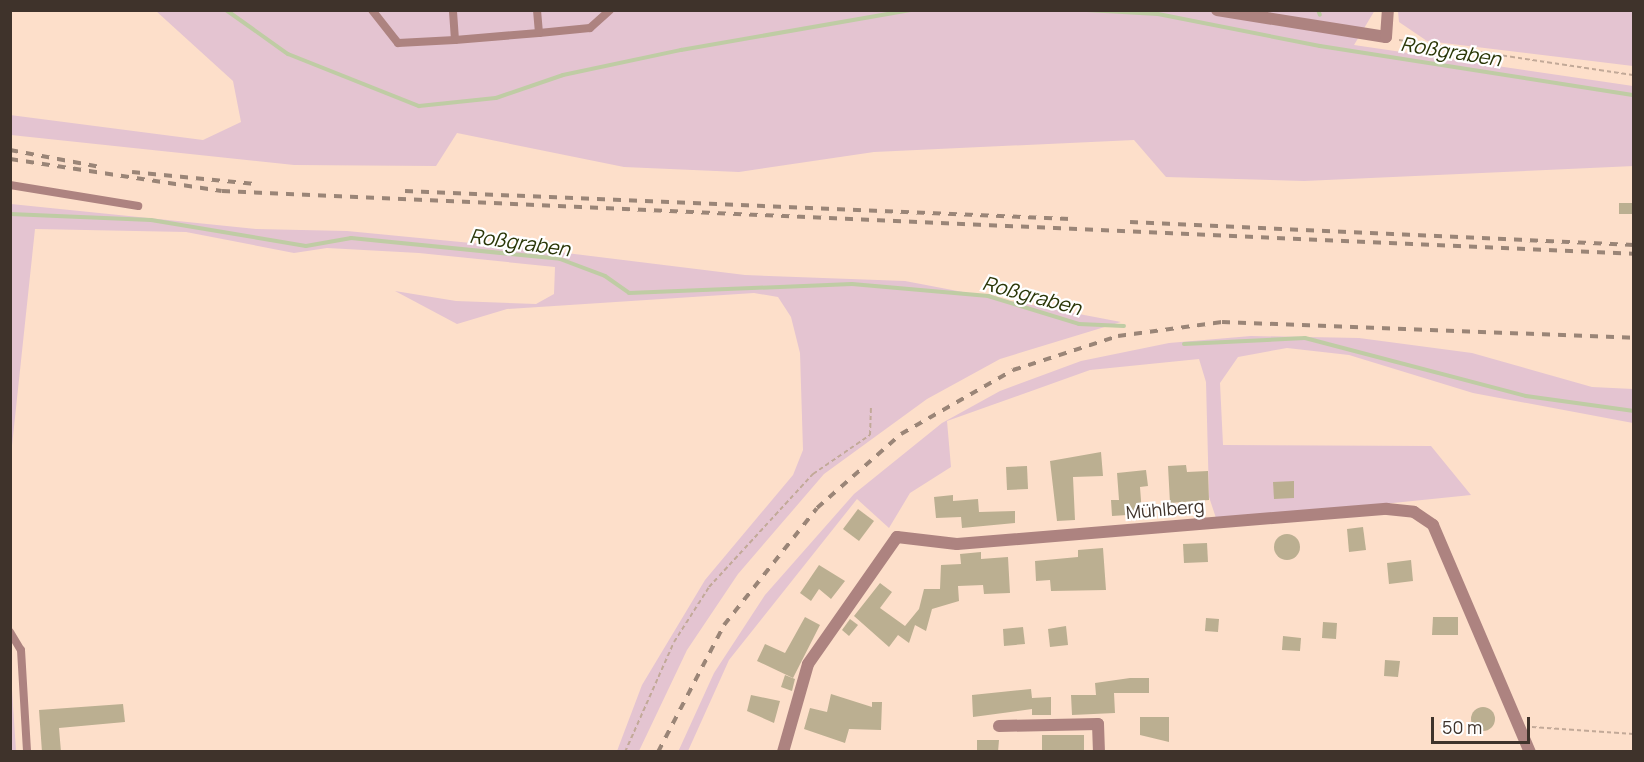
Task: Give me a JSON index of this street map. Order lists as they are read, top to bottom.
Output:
{
  "streets": {
    "street": ["Mühlberg"]
  },
  "water": ["Roßgraben"],
  "scale_bar": "50 m"
}
